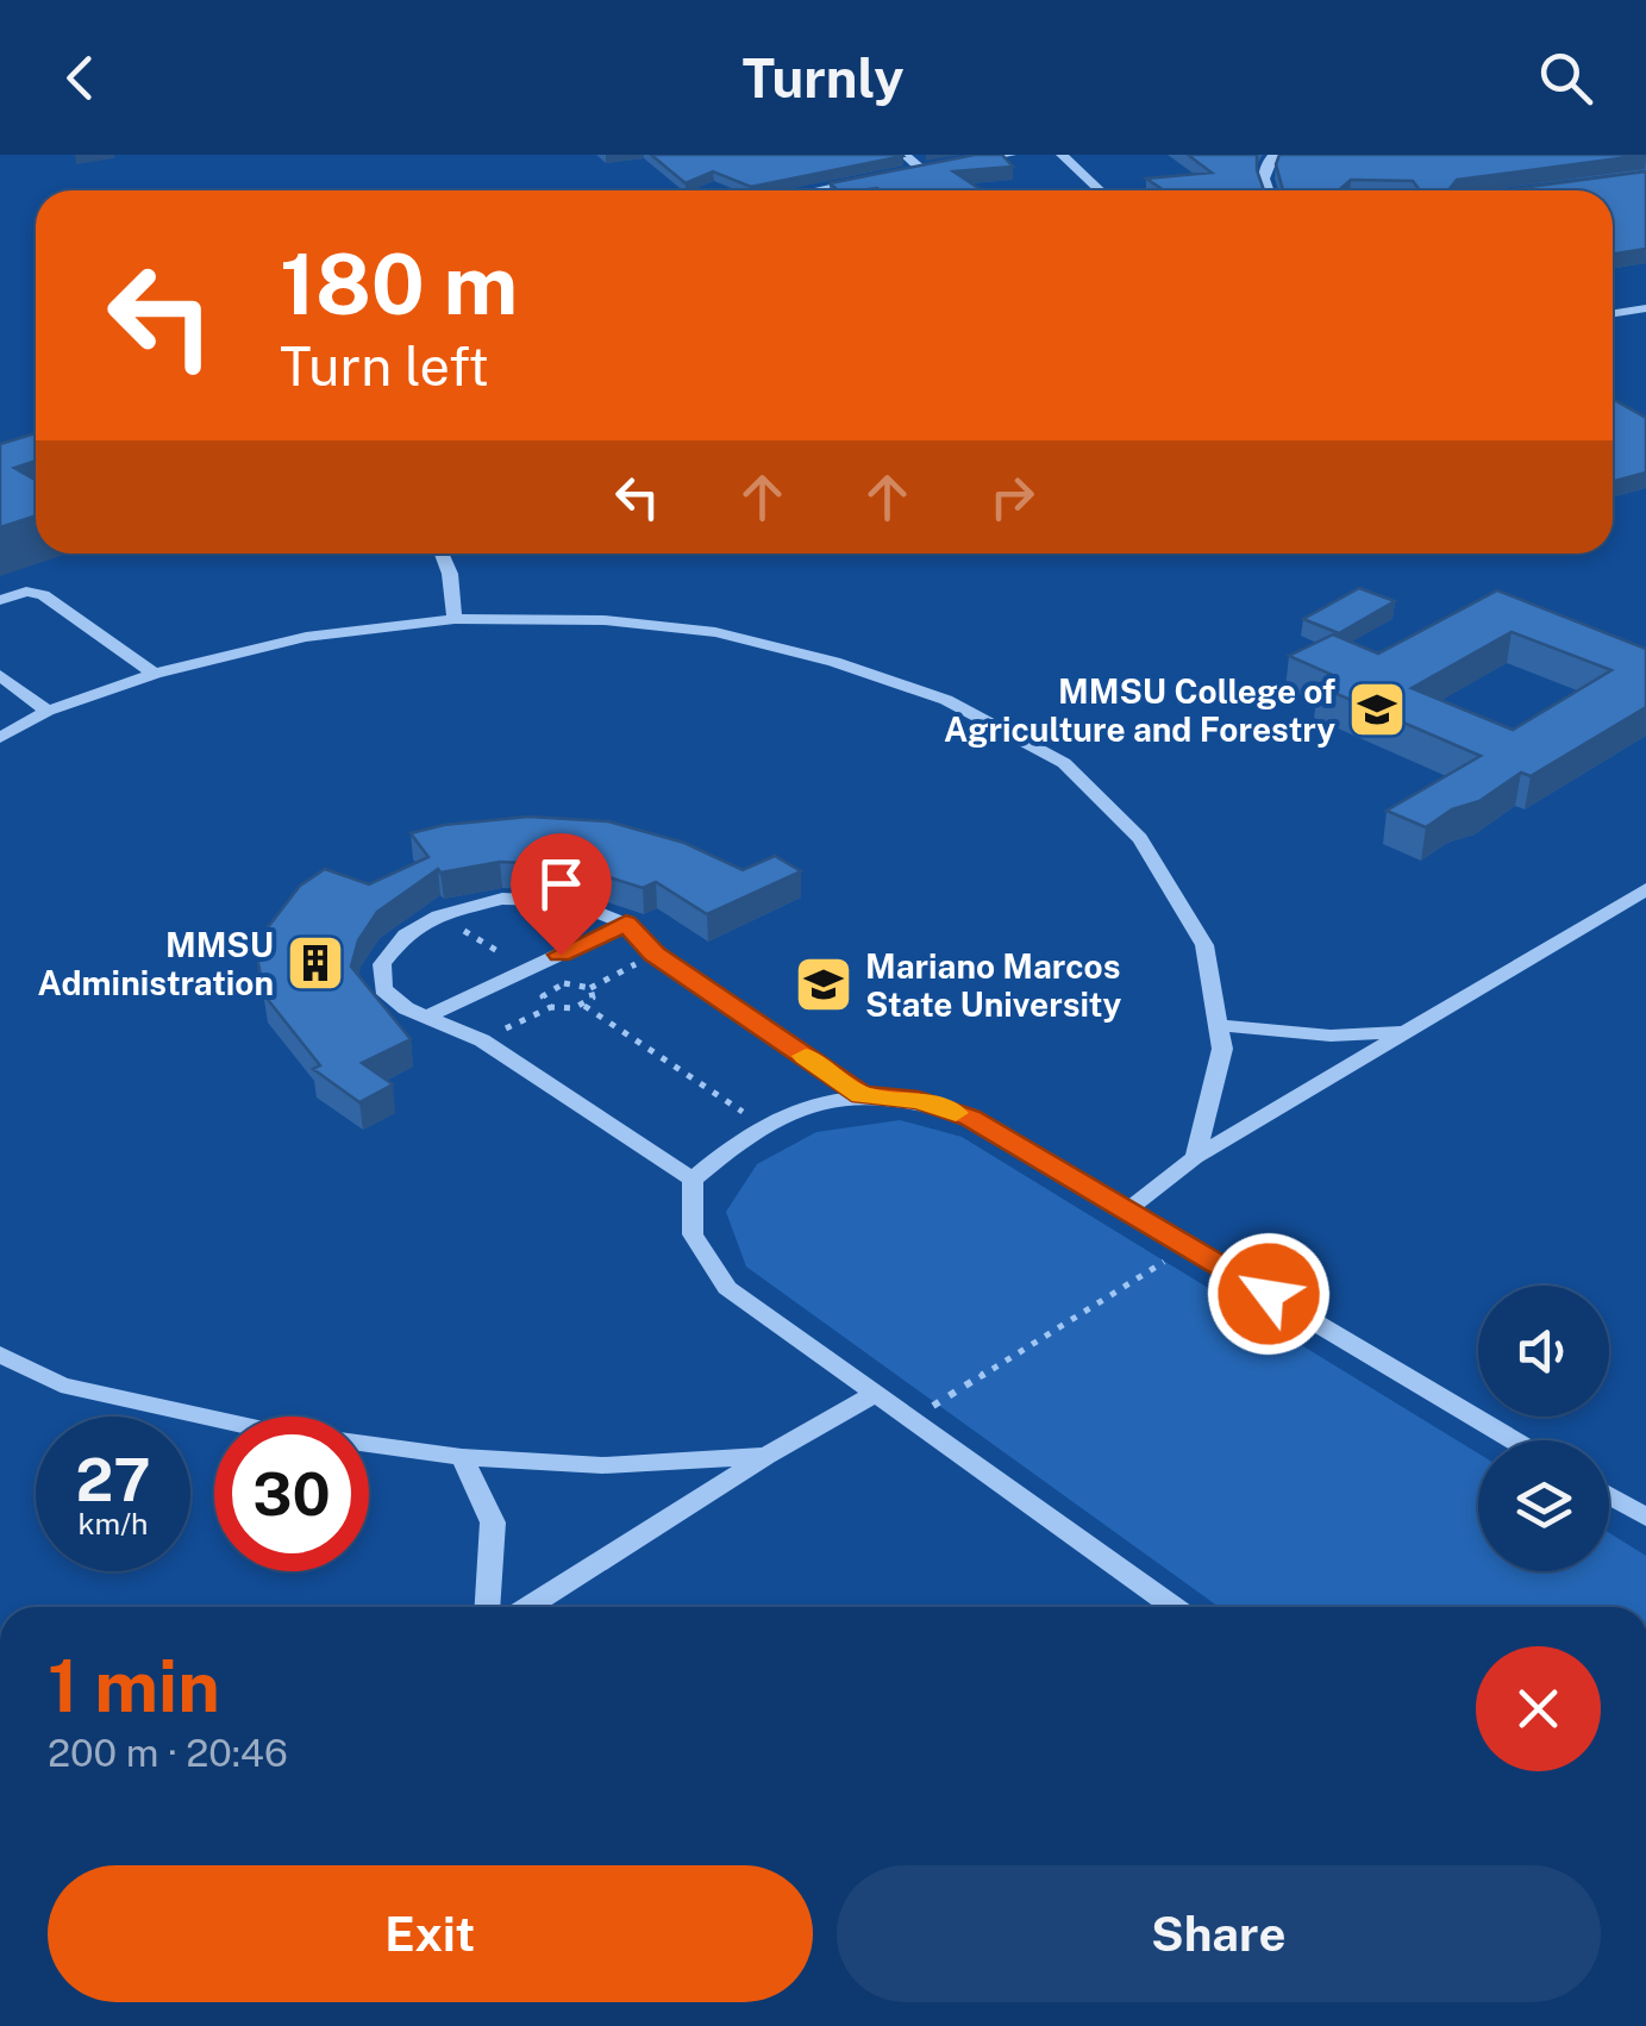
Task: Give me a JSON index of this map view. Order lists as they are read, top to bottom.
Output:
{
  "places": {
    "school or university": ["MMSU College of Agriculture and Forestry", "Mariano Marcos State University"],
    "building": ["MMSU Administration"]
  },
  "page": {
    "header": "Turnly",
    "turn": ["180 m", "Turn left"],
    "speed": "27 km/h",
    "limit": "30",
    "heading": ["1 min", "200 m · 20:46"],
    "buttons": ["Exit", "Share"]
  }
}
